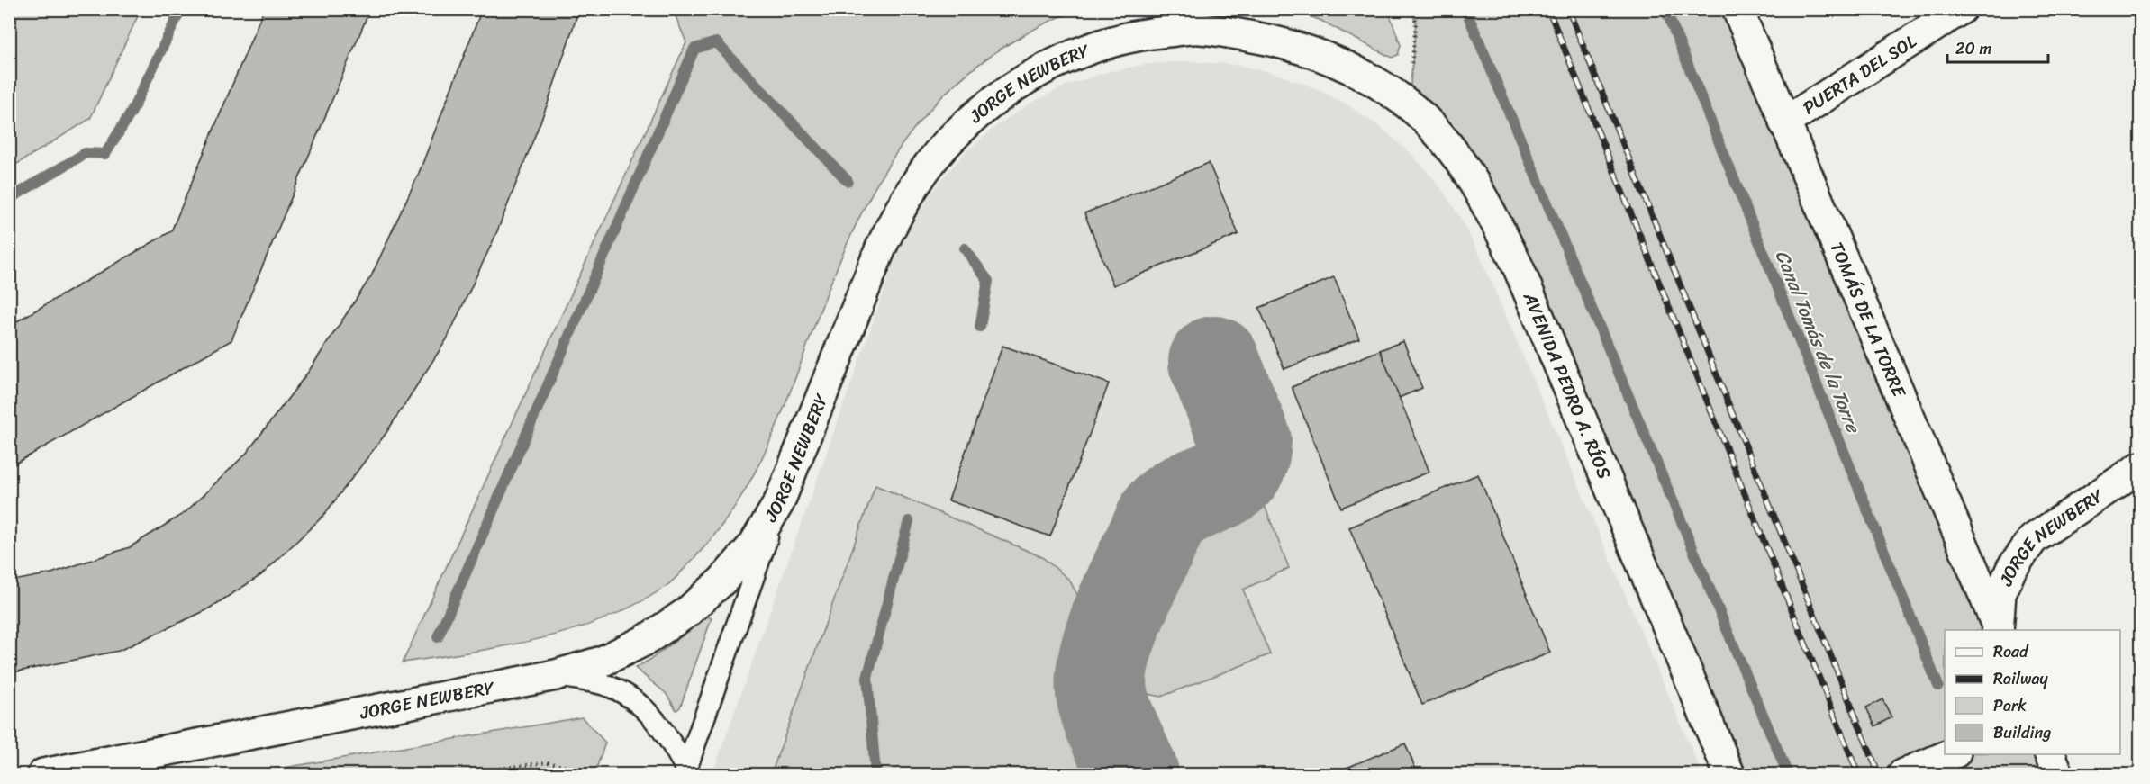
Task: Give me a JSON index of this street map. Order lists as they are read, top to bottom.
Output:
{
  "streets": {
    "main road": [
      "PUERTA DEL SOL",
      "JORGE NEWBERY",
      "TOMÁS DE LA TORRE",
      "AVENIDA PEDRO A. RÍOS"
    ]
  },
  "crossings": [
    ["PUERTA DEL SOL", "TOMÁS DE LA TORRE"],
    ["JORGE NEWBERY", "TOMÁS DE LA TORRE"],
    ["JORGE NEWBERY", "AVENIDA PEDRO A. RÍOS"]
  ],
  "water": ["Canal Tomás de la Torre"],
  "legend": [
    "Road",
    "Railway",
    "Park",
    "Building"
  ],
  "scale_bar": "20 m"
}
